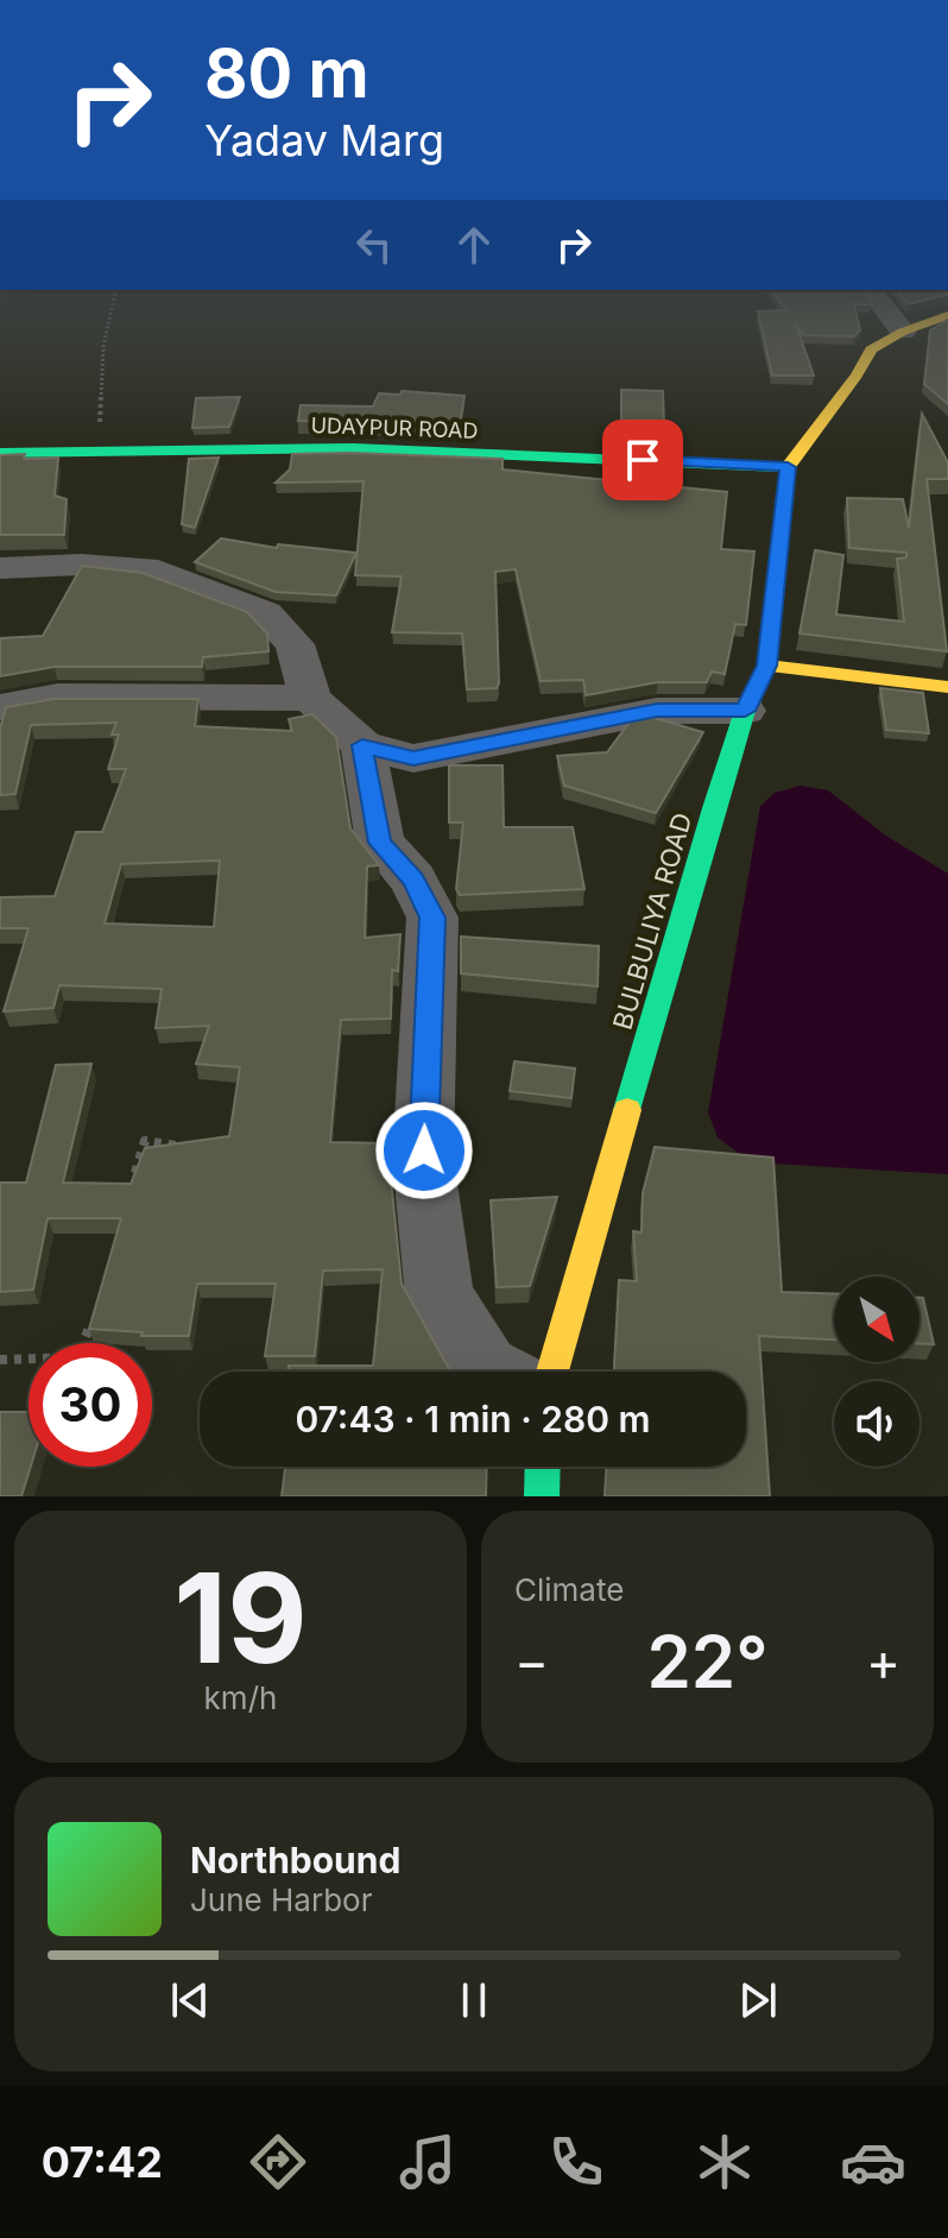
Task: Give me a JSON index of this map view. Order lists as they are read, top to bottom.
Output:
{
  "streets": {
    "main road": ["UDAYPUR ROAD", "BULBULIYA ROAD"]
  },
  "crossings": [
    ["UDAYPUR ROAD", "BULBULIYA ROAD"]
  ],
  "north": "bottom right",
  "page": {
    "turn": ["80 m", "Yadav Marg"],
    "limit": "30",
    "trip": "07:43 · 1 min · 280 m",
    "tile": [
      ["19", "km/h"],
      "Climate"
    ],
    "heat": ["−", "22°", "+"],
    "song": ["Northbound", "June Harbor"],
    "tabs": "07:42"
  }
}
